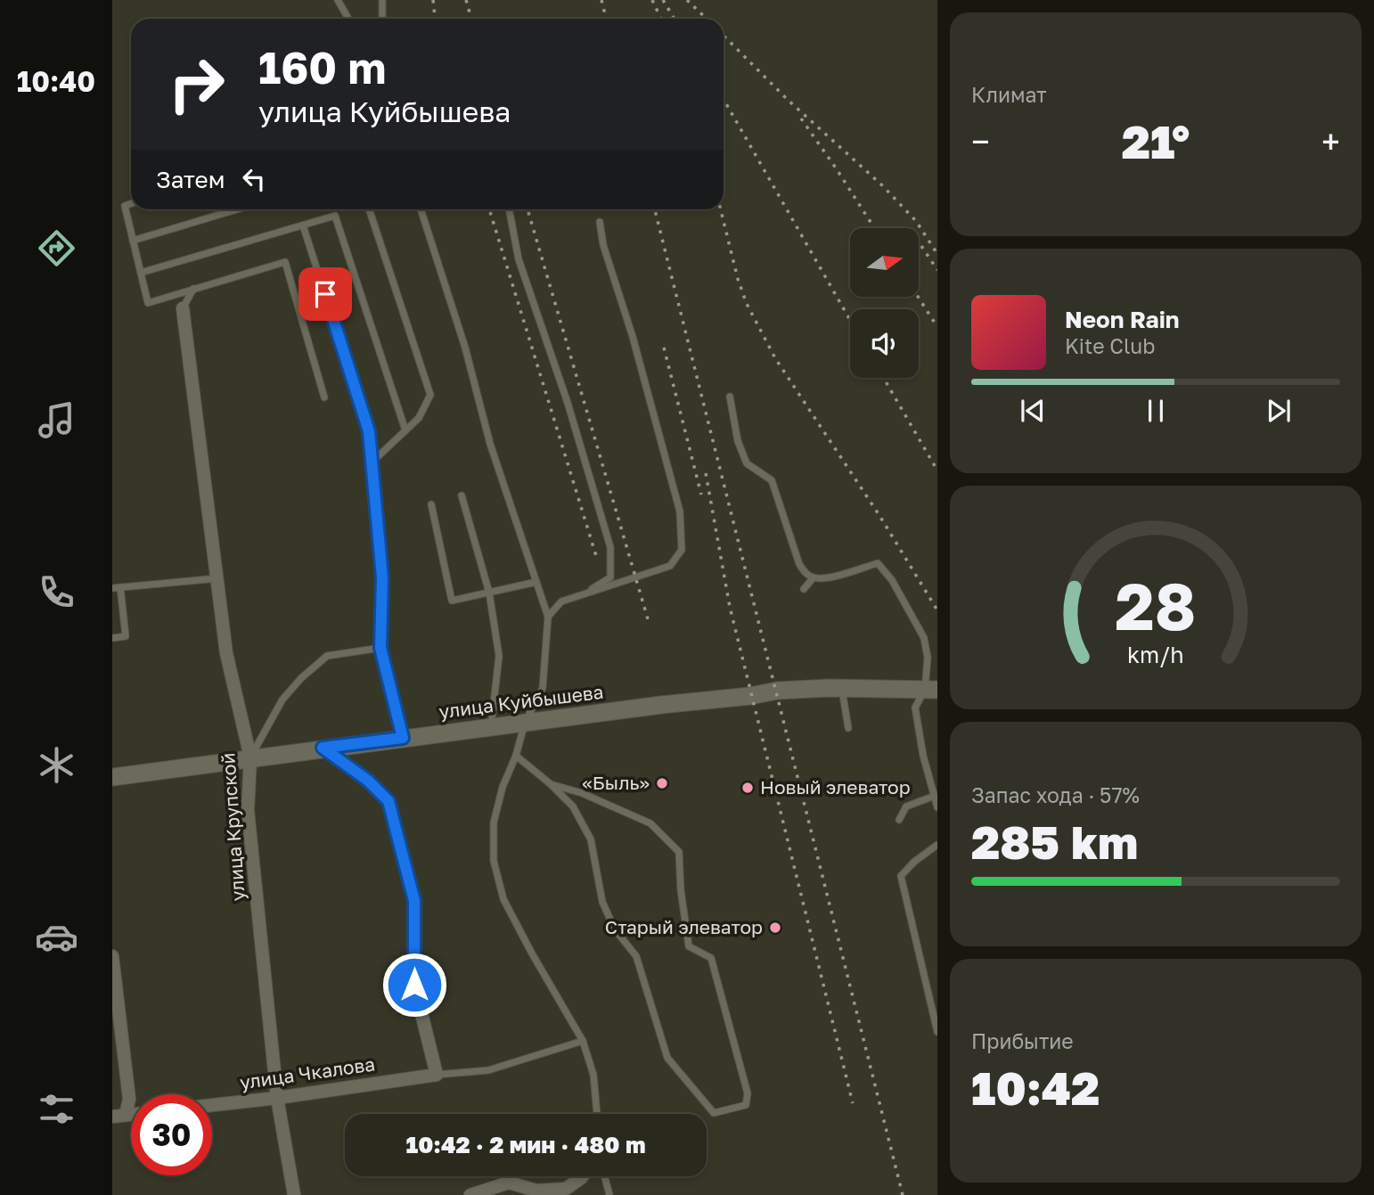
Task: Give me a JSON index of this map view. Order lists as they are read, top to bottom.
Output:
{
  "streets": {
    "street": ["улица Куйбышева", "улица Крупской", "улица Чкалова"]
  },
  "crossings": [
    ["улица Куйбышева", "улица Крупской"],
    ["улица Крупской", "улица Чкалова"]
  ],
  "places": ["«Быль»", "Новый элеватор", "Старый элеватор"],
  "north": "right",
  "page": {
    "tabs": "10:40",
    "tile": [
      "Климат",
      ["Запас хода · 57%", "285 km"],
      ["Прибытие", "10:42"]
    ],
    "turn": ["160 m", "улица Куйбышева"],
    "heat": ["−", "21°", "+"],
    "then": "Затем",
    "song": ["Neon Rain", "Kite Club"],
    "limit": "30",
    "trip": "10:42 · 2 мин · 480 m",
    "gauge": ["28", "km/h"]
  }
}
